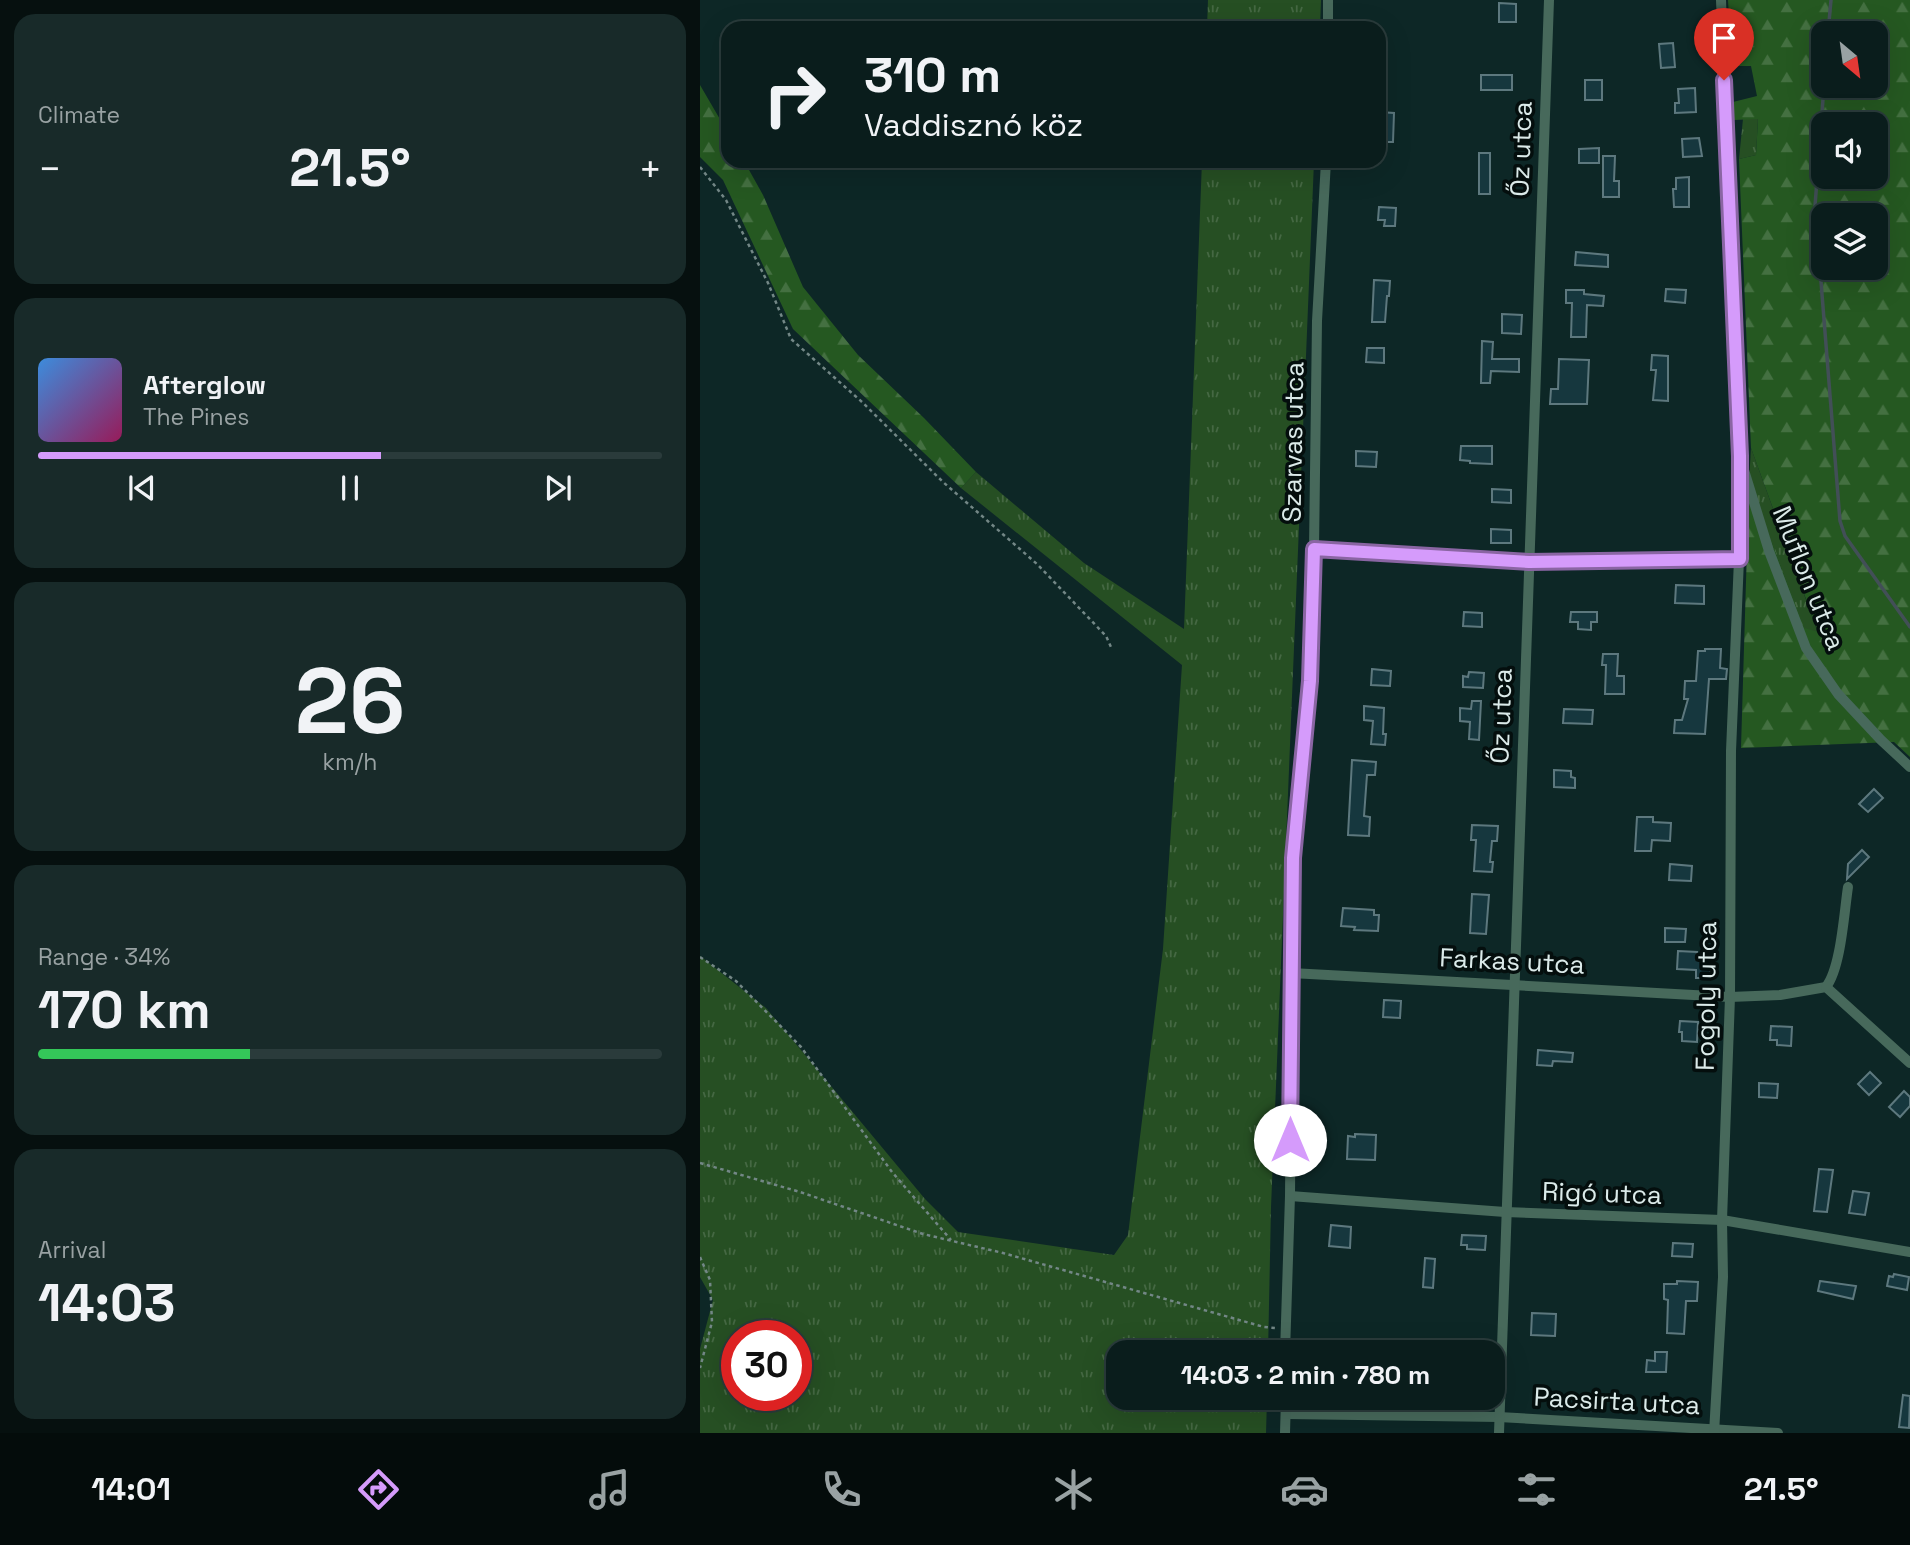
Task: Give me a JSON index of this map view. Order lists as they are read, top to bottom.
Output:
{
  "streets": {
    "street": [
      "Őz utca",
      "Szarvas utca",
      "Muflon utca",
      "Farkas utca",
      "Fogoly utca",
      "Rigó utca",
      "Pacsirta utca"
    ]
  },
  "crossings": [
    ["Őz utca", "Farkas utca"],
    ["Őz utca", "Rigó utca"],
    ["Őz utca", "Pacsirta utca"],
    ["Szarvas utca", "Farkas utca"],
    ["Szarvas utca", "Rigó utca"],
    ["Muflon utca", "Fogoly utca"],
    ["Farkas utca", "Fogoly utca"],
    ["Fogoly utca", "Rigó utca"],
    ["Fogoly utca", "Pacsirta utca"]
  ],
  "north": "bottom right",
  "page": {
    "tile": [
      "Climate",
      ["26", "km/h"],
      ["Range · 34%", "170 km"],
      ["Arrival", "14:03"]
    ],
    "turn": ["310 m", "Vaddisznó köz"],
    "heat": ["−", "21.5°", "+"],
    "song": ["Afterglow", "The Pines"],
    "limit": "30",
    "trip": "14:03 · 2 min · 780 m",
    "tabs": ["14:01", "21.5°"]
  }
}
